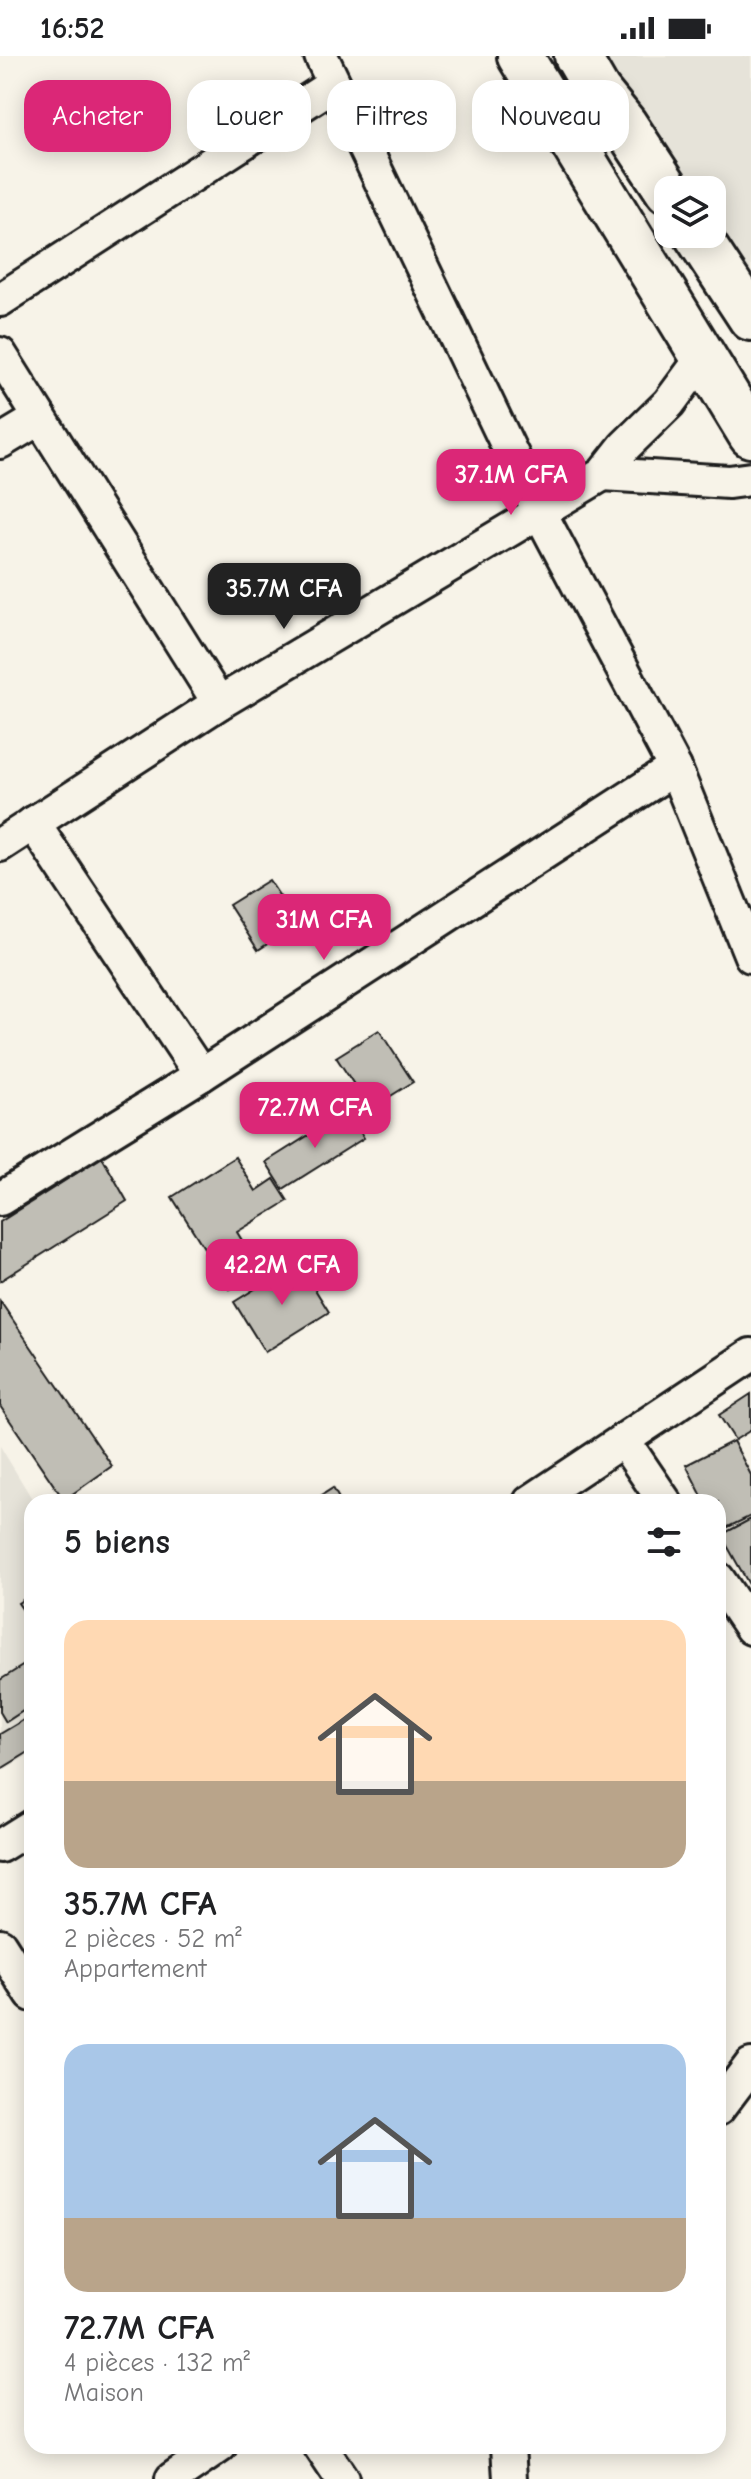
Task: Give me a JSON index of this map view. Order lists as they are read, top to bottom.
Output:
{
  "page": {
    "status": "16:52",
    "chip": [
      "Acheter",
      "Louer",
      "Filtres",
      "Nouveau"
    ],
    "price": [
      "37.1M CFA",
      "35.7M CFA",
      "31M CFA",
      "72.7M CFA",
      "42.2M CFA"
    ],
    "heading": "5 biens",
    "list": [
      {
        "name": "35.7M CFA",
        "note": "2 pièces · 52 m² · Appartement"
      },
      {
        "name": "72.7M CFA",
        "note": "4 pièces · 132 m² · Maison"
      }
    ]
  }
}
